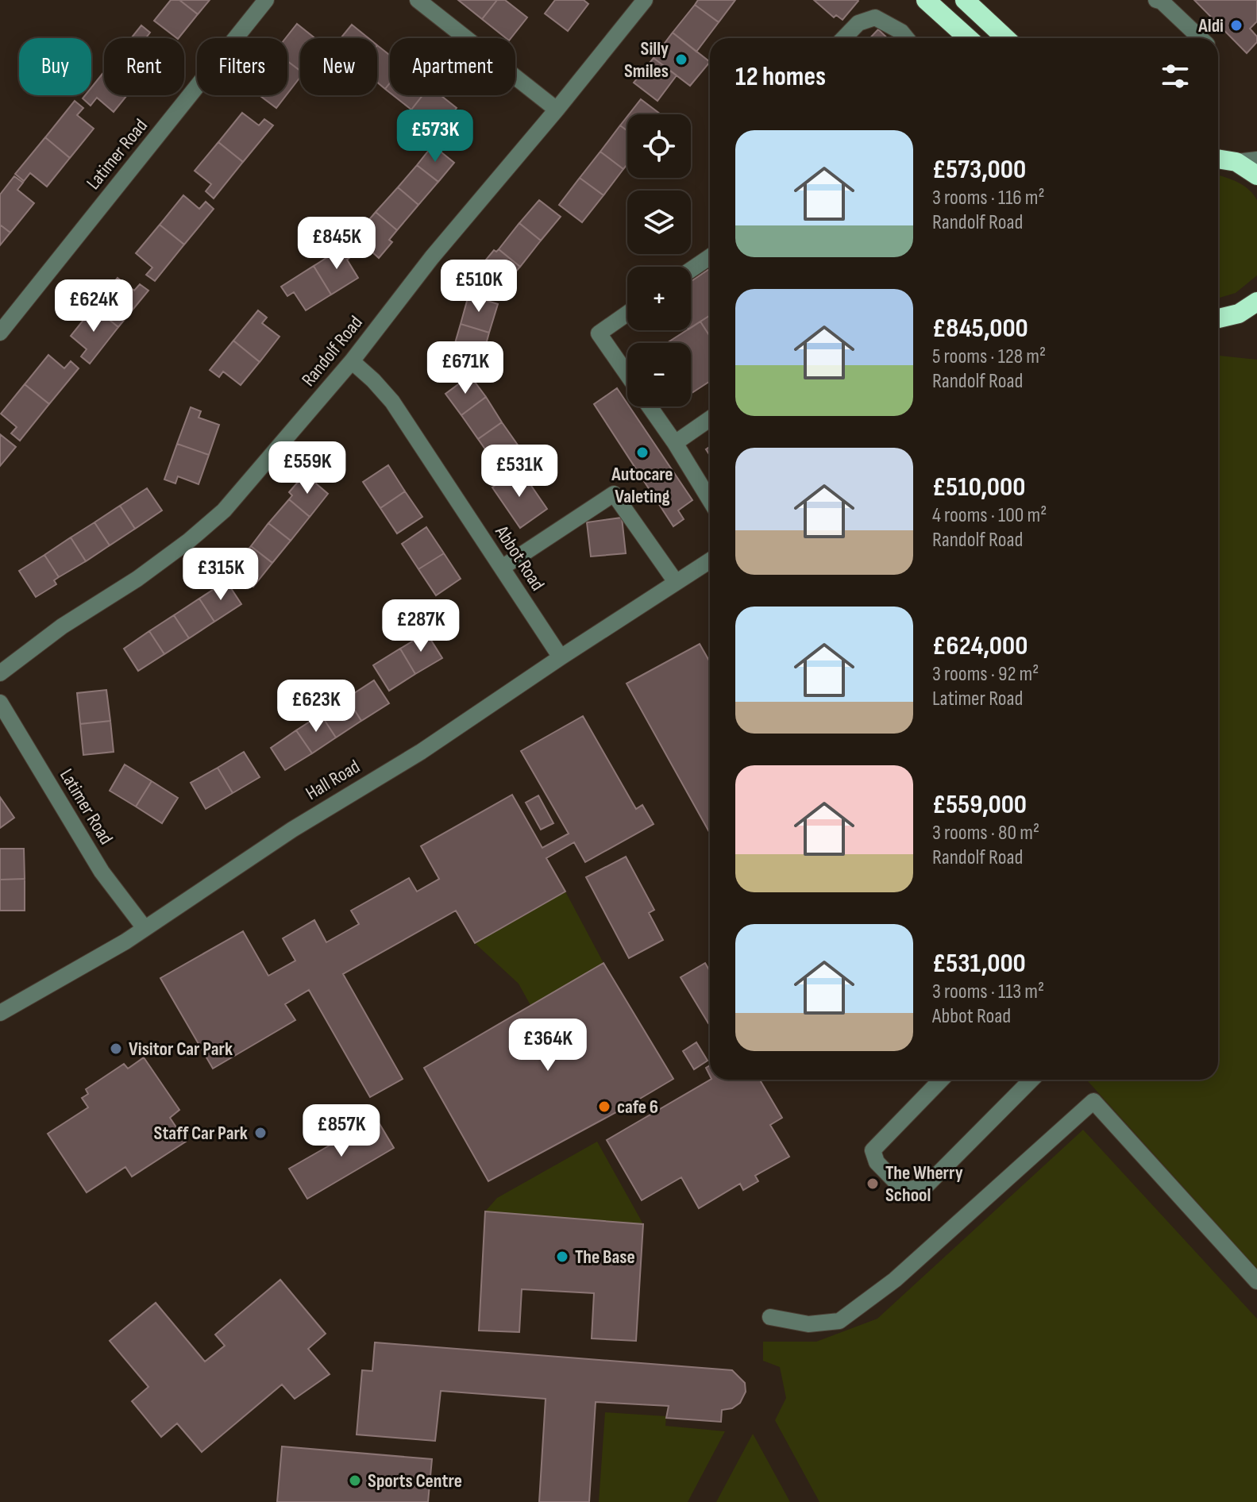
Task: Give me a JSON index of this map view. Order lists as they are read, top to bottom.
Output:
{
  "streets": {
    "street": [
      "Latimer Road",
      "Randolf Road",
      "Abbot Road",
      "Hall Road"
    ]
  },
  "crossings": [
    ["Latimer Road", "Hall Road"],
    ["Randolf Road", "Abbot Road"],
    ["Abbot Road", "Hall Road"]
  ],
  "places": [
    "Aldi",
    "Silly Smiles",
    "Autocare Valeting",
    "Visitor Car Park",
    "cafe 6",
    "Staff Car Park",
    "The Wherry School",
    "The Base",
    "Sports Centre"
  ],
  "page": {
    "chip": [
      "Buy",
      "Rent",
      "Filters",
      "New",
      "Apartment"
    ],
    "heading": "12 homes",
    "price": [
      "£573K",
      "£845K",
      "£510K",
      "£624K",
      "£671K",
      "£559K",
      "£531K",
      "£315K",
      "£287K",
      "£623K",
      "£364K",
      "£857K"
    ],
    "map_buttons": ["+", "−"],
    "list": [
      {
        "name": "£573,000",
        "note": "3 rooms · 116 m² · Randolf Road"
      },
      {
        "name": "£845,000",
        "note": "5 rooms · 128 m² · Randolf Road"
      },
      {
        "name": "£510,000",
        "note": "4 rooms · 100 m² · Randolf Road"
      },
      {
        "name": "£624,000",
        "note": "3 rooms · 92 m² · Latimer Road"
      },
      {
        "name": "£559,000",
        "note": "3 rooms · 80 m² · Randolf Road"
      },
      {
        "name": "£531,000",
        "note": "3 rooms · 113 m² · Abbot Road"
      }
    ]
  }
}
